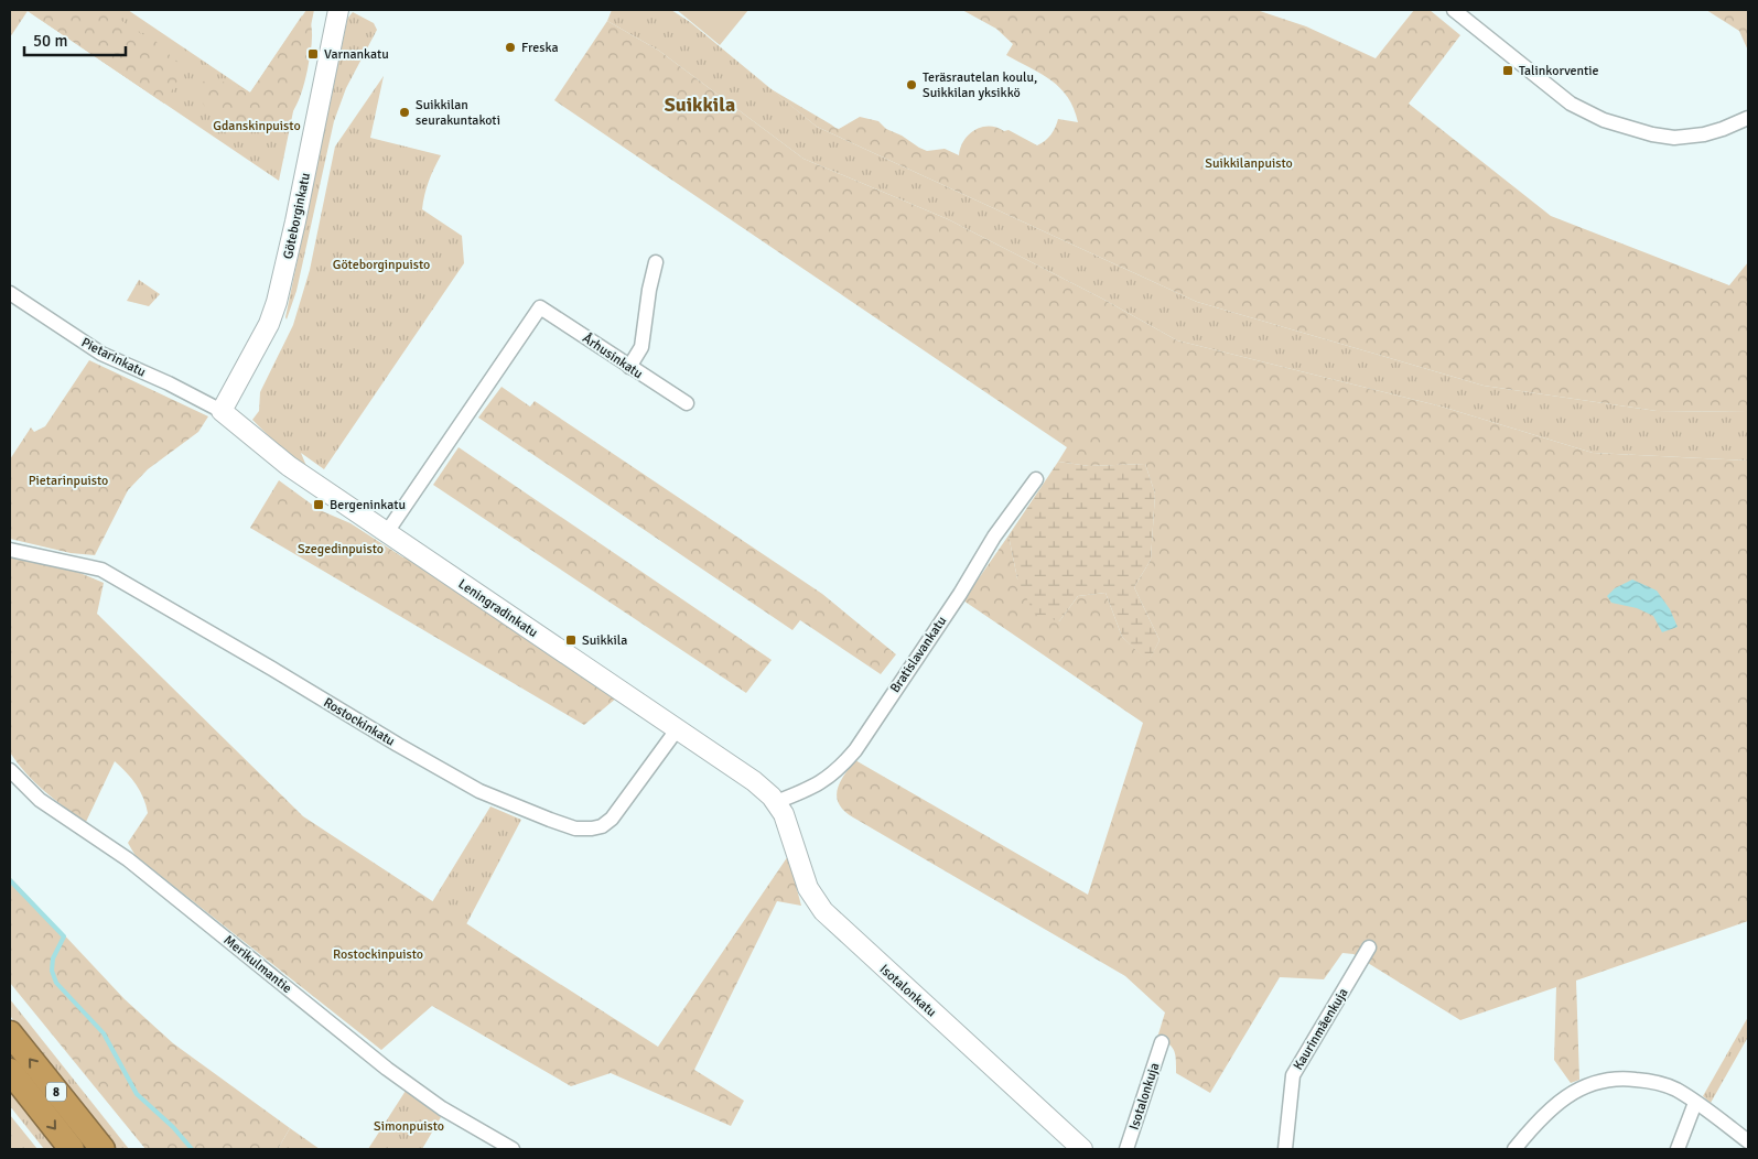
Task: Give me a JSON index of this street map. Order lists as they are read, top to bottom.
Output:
{
  "streets": {
    "highway": ["8"],
    "street": [
      "Göteborginkatu",
      "Århusinkatu",
      "Pietarinkatu",
      "Leningradinkatu",
      "Bratislavankatu",
      "Rostockinkatu",
      "Merikulmantie",
      "Isotalonkatu",
      "Kaurinmäenkuja",
      "Isotalonkuja"
    ]
  },
  "crossings": [
    ["Göteborginkatu", "Pietarinkatu"],
    ["Göteborginkatu", "Leningradinkatu"],
    ["Århusinkatu", "Leningradinkatu"],
    ["Pietarinkatu", "Leningradinkatu"],
    ["Leningradinkatu", "Bratislavankatu"],
    ["Leningradinkatu", "Rostockinkatu"],
    ["Leningradinkatu", "Isotalonkatu"],
    ["Bratislavankatu", "Isotalonkatu"]
  ],
  "districts": ["Suikkila"],
  "parks": [
    "Gdanskinpuisto",
    "Suikkilanpuisto",
    "Göteborginpuisto",
    "Pietarinpuisto",
    "Szegedinpuisto",
    "Rostockinpuisto",
    "Simonpuisto"
  ],
  "places": {
    "other": ["Freska", "Teräsrautelan koulu, Suikkilan yksikkö", "Suikkilan seurakuntakoti"],
    "transit": [
      "Varnankatu",
      "Talinkorventie",
      "Bergeninkatu",
      "Suikkila"
    ]
  },
  "scale_bar": "50 m"
}
